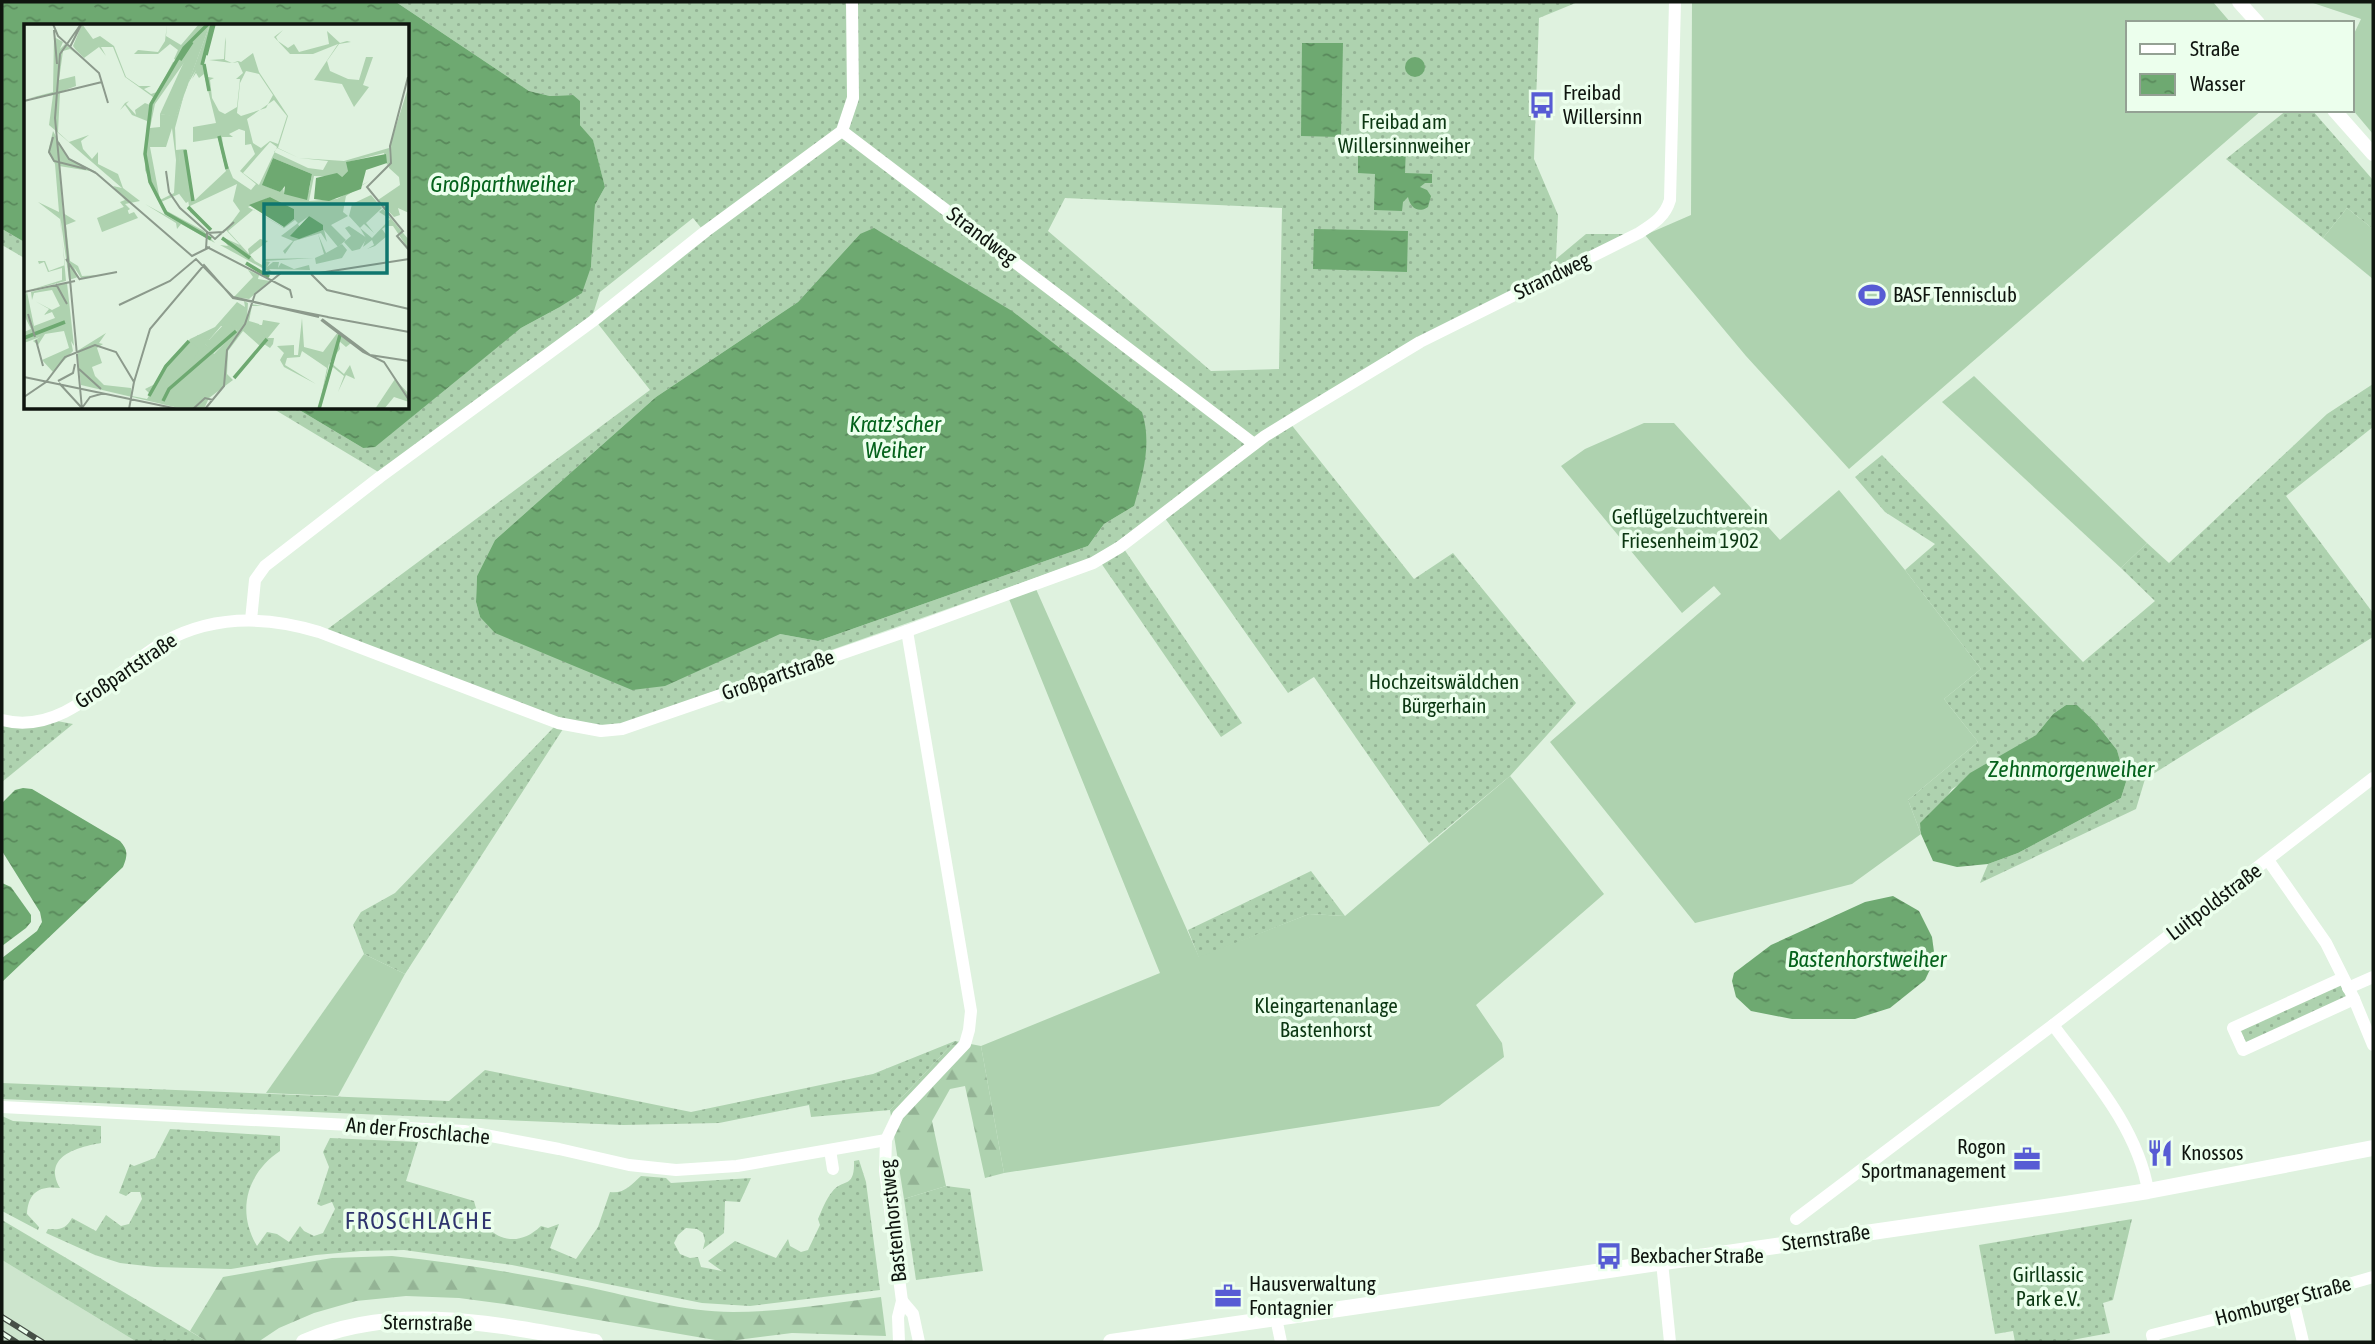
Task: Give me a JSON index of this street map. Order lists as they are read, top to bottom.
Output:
{
  "streets": {
    "main road": ["Sternstraße"],
    "street": [
      "Strandweg",
      "Großpartstraße",
      "Luitpoldstraße",
      "An der Froschlache",
      "Bastenhorstweg",
      "Homburger Straße"
    ]
  },
  "crossings": [
    ["Strandweg", "Großpartstraße"],
    ["Strandweg", "Bastenhorstweg"],
    ["Großpartstraße", "Bastenhorstweg"],
    ["An der Froschlache", "Bastenhorstweg"]
  ],
  "districts": ["FROSCHLACHE"],
  "water": [
    "Großparthweiher",
    "Kratz'scher Weiher",
    "Zehnmorgenweiher",
    "Bastenhorstweiher"
  ],
  "parks": [
    "Freibad am Willersinnweiher",
    "Geflügelzuchtverein Friesenheim 1902",
    "Hochzeitswäldchen Bürgerhain",
    "Kleingartenanlage Bastenhorst",
    "Girllassic Park e.V."
  ],
  "places": {
    "bus stop": ["Freibad Willersinn", "Bexbacher Straße"],
    "sports": ["BASF Tennisclub"],
    "restaurant": ["Knossos"],
    "office": ["Rogon Sportmanagement", "Hausverwaltung Fontagnier"]
  },
  "legend": ["Straße", "Wasser"]
}
